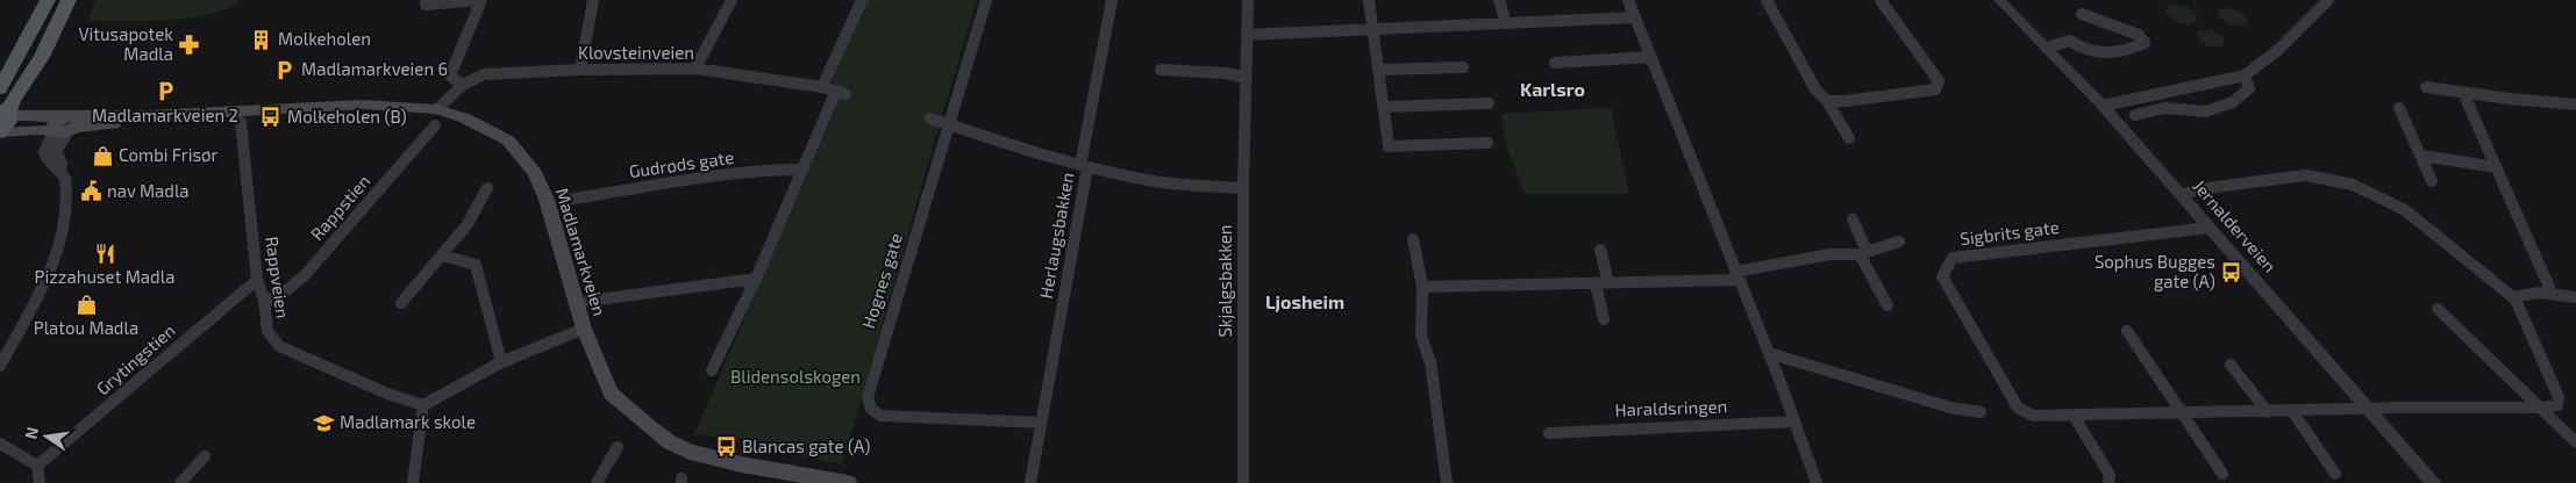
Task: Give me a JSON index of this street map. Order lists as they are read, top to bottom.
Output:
{
  "streets": {
    "main road": ["Madlamarkveien"],
    "street": [
      "Klovsteinveien",
      "Gudrøds gate",
      "Rappstien",
      "Jernalderveien",
      "Sigbrits gate",
      "Herlaugsbakken",
      "Rappveien",
      "Hognes gate",
      "Skjalgsbakken",
      "Grytingstien",
      "Haraldsringen"
    ]
  },
  "crossings": [
    ["Klovsteinveien", "Gudrøds gate"],
    ["Klovsteinveien", "Rappstien"],
    ["Klovsteinveien", "Madlamarkveien"],
    ["Rappstien", "Madlamarkveien"],
    ["Rappstien", "Rappveien"],
    ["Jernalderveien", "Sigbrits gate"],
    ["Herlaugsbakken", "Hognes gate"],
    ["Madlamarkveien", "Rappveien"],
    ["Rappveien", "Grytingstien"]
  ],
  "districts": ["Karlsro", "Ljosheim"],
  "parks": ["Blidensolskogen"],
  "places": {
    "building": ["Molkeholen"],
    "pharmacy": ["Vitusapotek Madla"],
    "parking": ["Madlamarkveien 6", "Madlamarkveien 2"],
    "bus stop": ["Molkeholen (B)", "Sophus Bugges gate (A)", "Blancas gate (A)"],
    "shop": ["Combi Frisør", "Platou Madla"],
    "public building": ["nav Madla"],
    "restaurant": ["Pizzahuset Madla"],
    "school or university": ["Madlamark skole"]
  },
  "north": "left"
}
